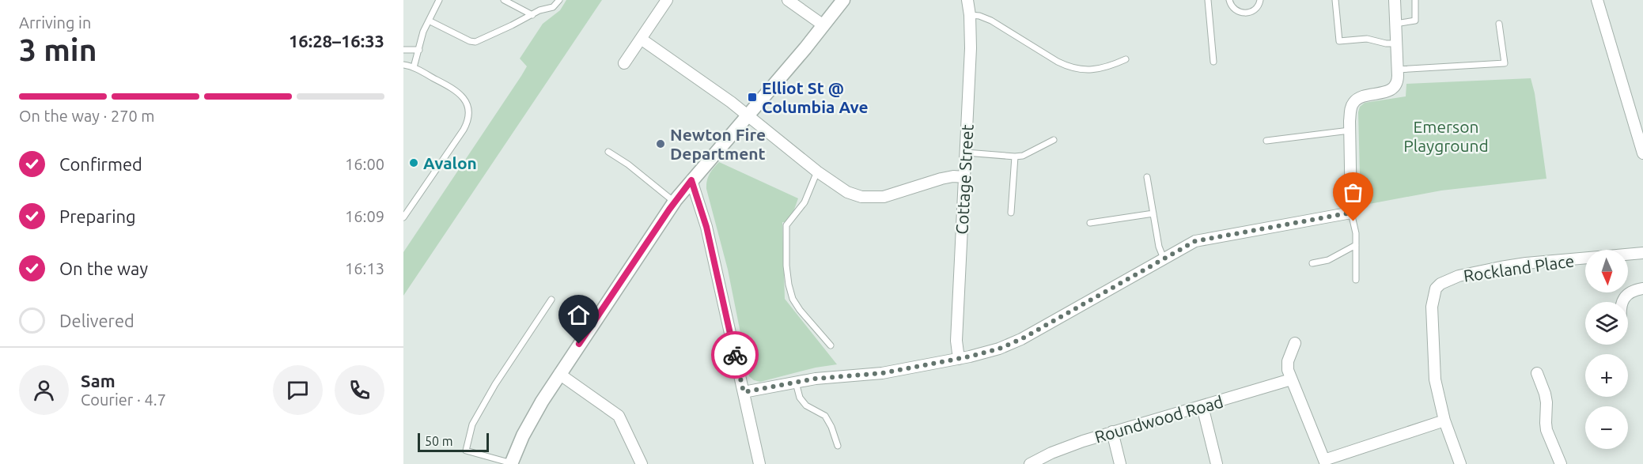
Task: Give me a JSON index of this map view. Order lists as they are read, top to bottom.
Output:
{
  "streets": {
    "street": ["Cottage Street", "Rockland Place", "Roundwood Road"]
  },
  "parks": ["Emerson Playground"],
  "places": {
    "transit": ["Elliot St @ Columbia Ave"],
    "other": ["Newton Fire Department", "Avalon"]
  },
  "scale_bar": "50 m",
  "north": "bottom",
  "page": {
    "heading": ["3 min", "Arriving in", "16:28–16:33"],
    "panel": ["Sam", "Courier · 4.7"],
    "bar": "On the way · 270 m",
    "list": [
      ["Confirmed", "16:00"],
      ["Preparing", "16:09"],
      ["On the way", "16:13"],
      "Delivered"
    ],
    "map_buttons": ["+", "−"],
    "scale": "50 m"
  }
}
